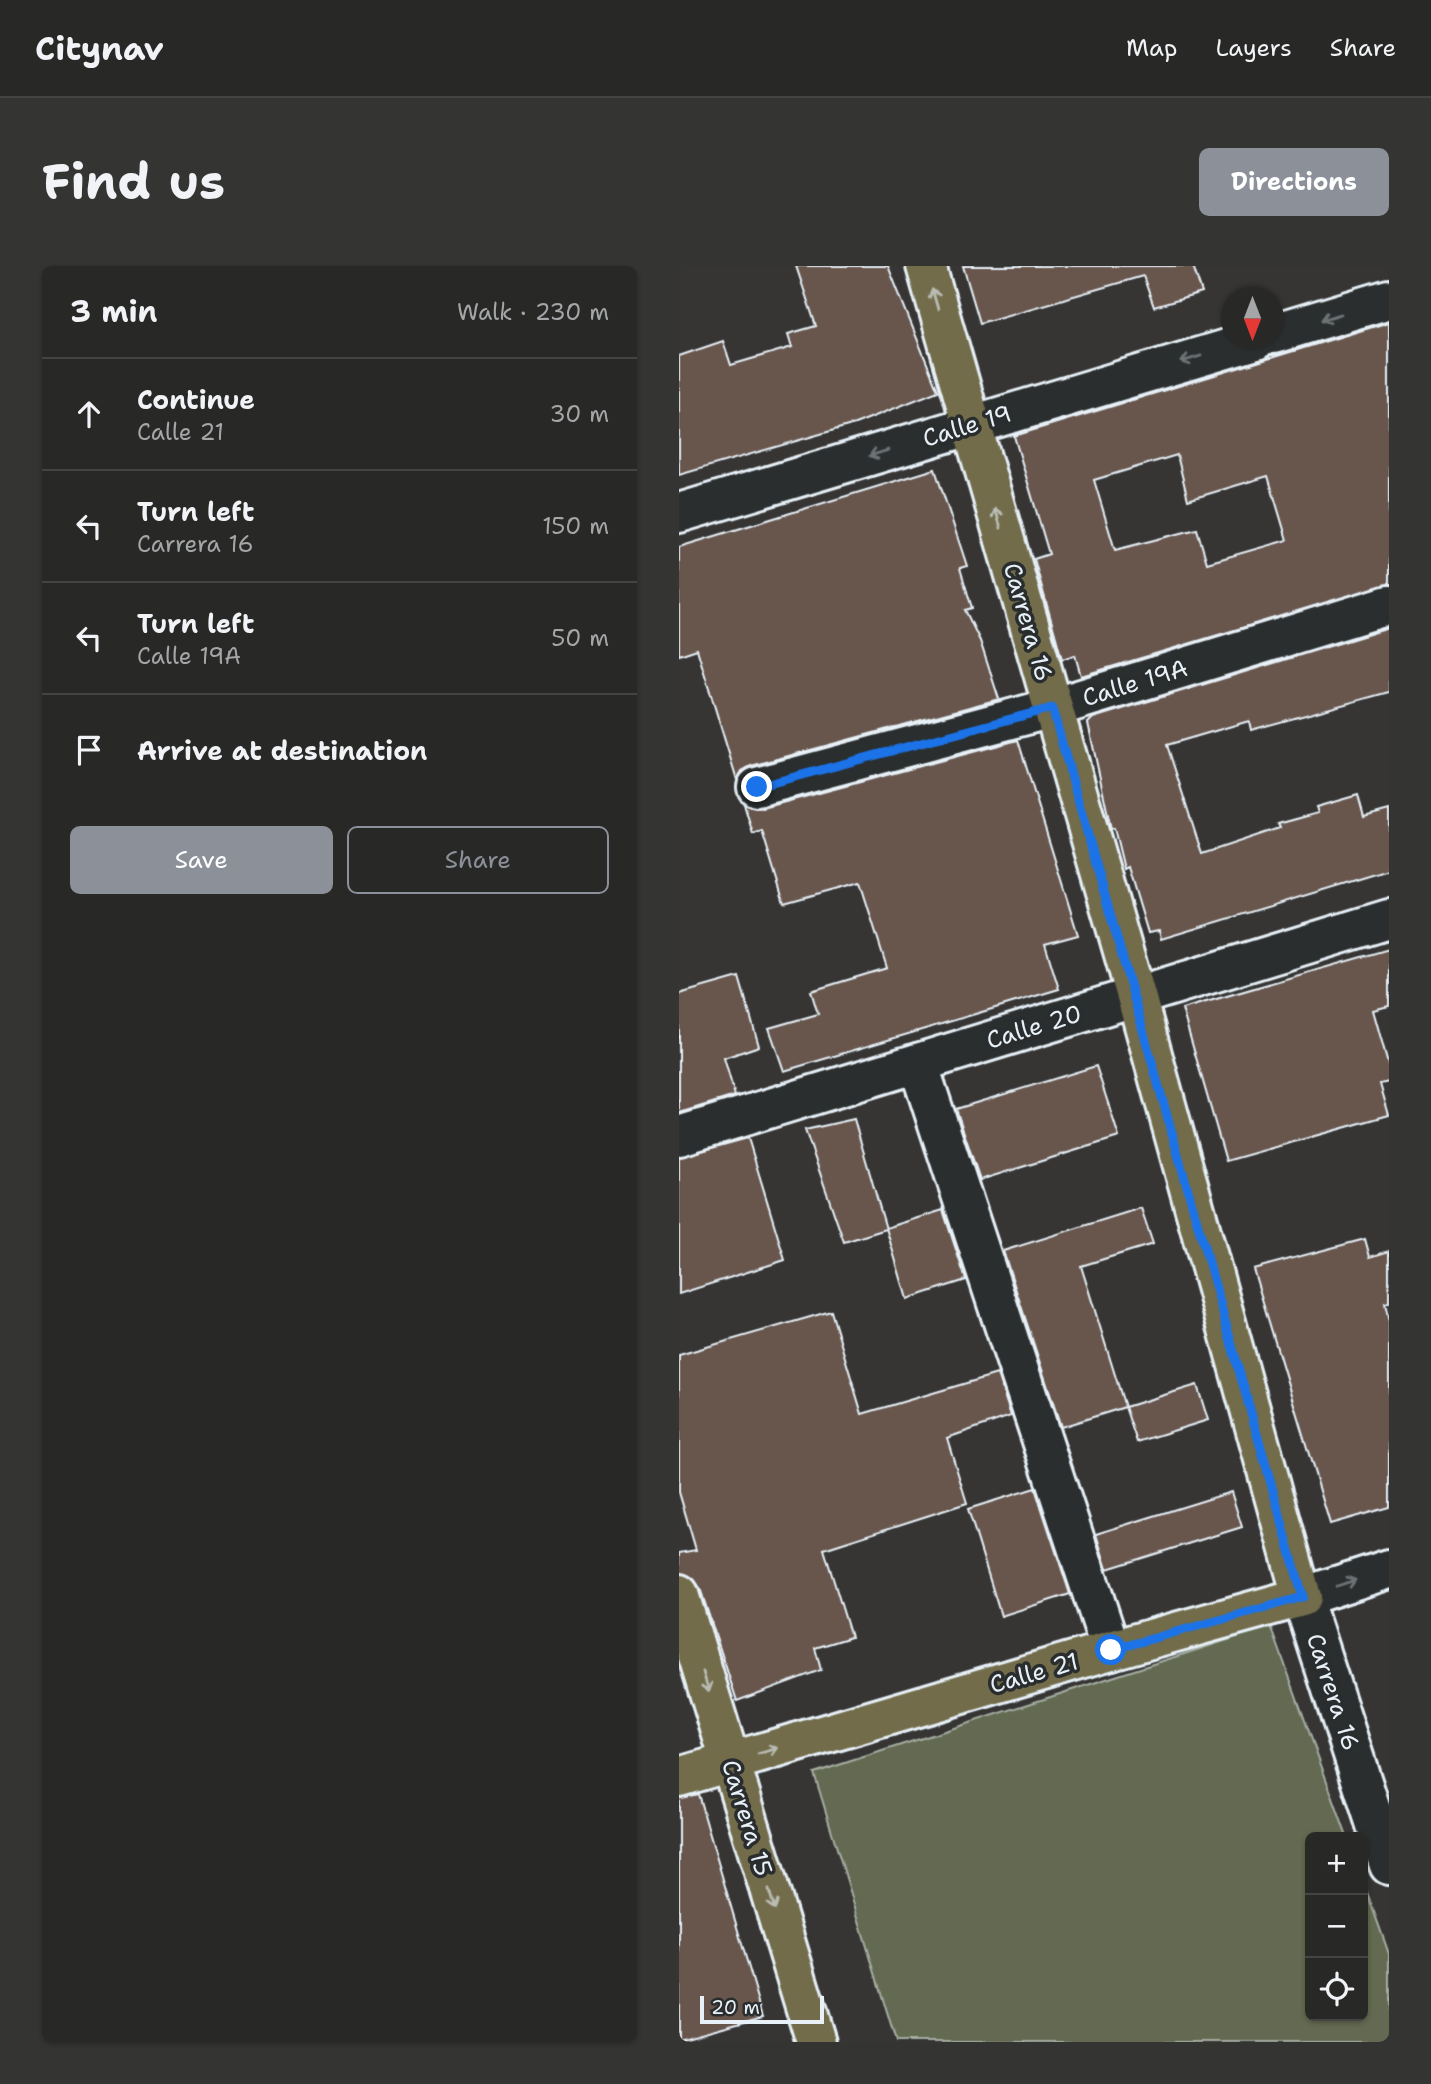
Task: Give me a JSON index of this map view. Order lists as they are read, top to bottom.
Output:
{
  "streets": {
    "main road": ["Carrera 16", "Calle 21", "Carrera 15"],
    "street": ["Calle 19", "Calle 19A", "Calle 20"]
  },
  "crossings": [
    ["Calle 19", "Carrera 16"],
    ["Carrera 16", "Calle 19A"],
    ["Carrera 16", "Calle 20"],
    ["Carrera 16", "Calle 21"],
    ["Calle 21", "Carrera 15"]
  ],
  "one_way": ["Calle 19", "Calle 21", "Carrera 15"],
  "scale_bar": "20 m",
  "north": "bottom",
  "page": {
    "header": "Citynav",
    "nav": ["Map", "Layers", "Share"],
    "buttons": [
      "Directions",
      ["Save", "Share"]
    ],
    "title": "Find us",
    "heading": ["3 min", "Walk · 230 m"],
    "list": [
      ["Continue", "Calle 21", "30 m"],
      ["Turn left", "Carrera 16", "150 m"],
      ["Turn left", "Calle 19A", "50 m"],
      "Arrive at destination"
    ],
    "map_buttons": ["+", "−"],
    "scale": "20 m"
  }
}
